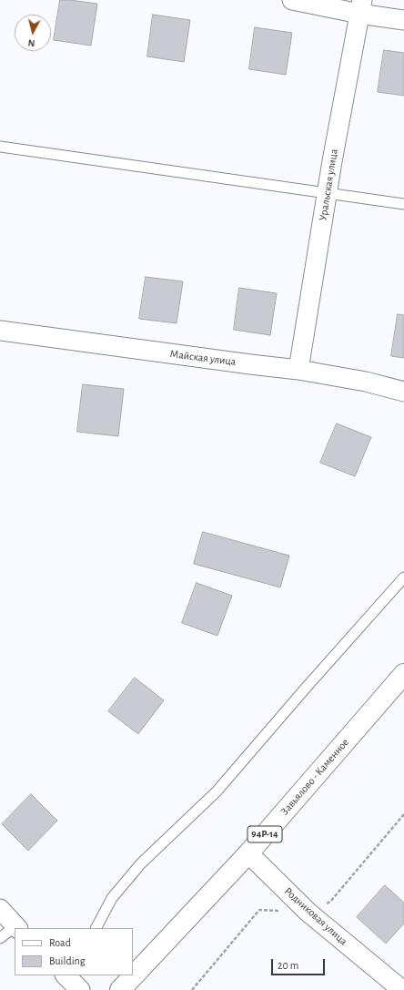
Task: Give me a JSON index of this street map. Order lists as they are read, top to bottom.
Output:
{
  "streets": {
    "main road": ["Завьялово - Каменное", "94Р-14"],
    "street": ["Уральская улица", "Майская улица", "Родниковая улица"]
  },
  "crossings": [
    ["Уральская улица", "Майская улица"],
    ["Завьялово - Каменное", "Родниковая улица"]
  ],
  "legend": ["Road", "Building"],
  "scale_bar": "20 m",
  "north": "bottom"
}
